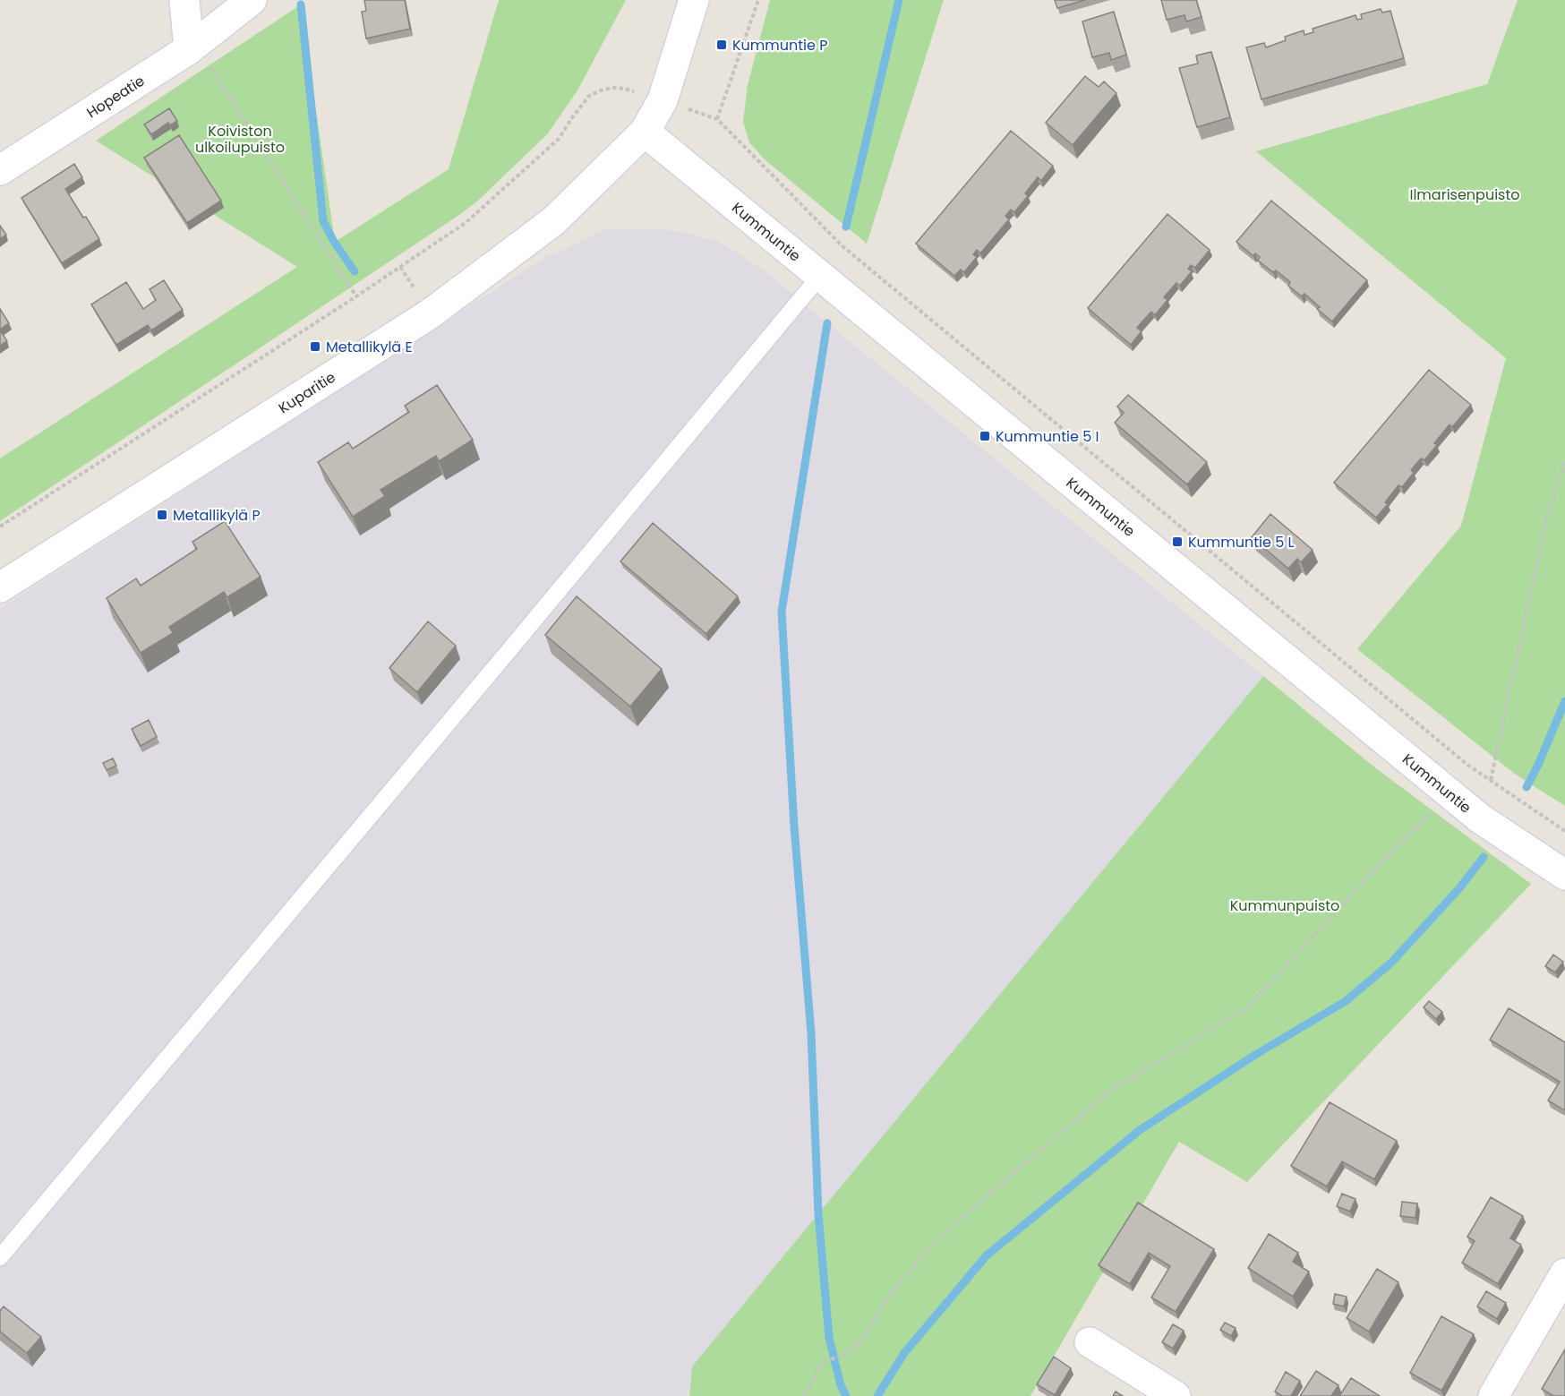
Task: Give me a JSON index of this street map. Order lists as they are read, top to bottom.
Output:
{
  "streets": {
    "street": ["Hopeatie", "Kummuntie", "Kuparitie"]
  },
  "crossings": [
    ["Kummuntie", "Kuparitie"]
  ],
  "parks": ["Koiviston ulkoilupuisto", "Ilmarisenpuisto", "Kummunpuisto"],
  "places": {
    "transit": [
      "Kummuntie P",
      "Metallikylä E",
      "Kummuntie 5 I",
      "Metallikylä P",
      "Kummuntie 5 L"
    ]
  }
}
